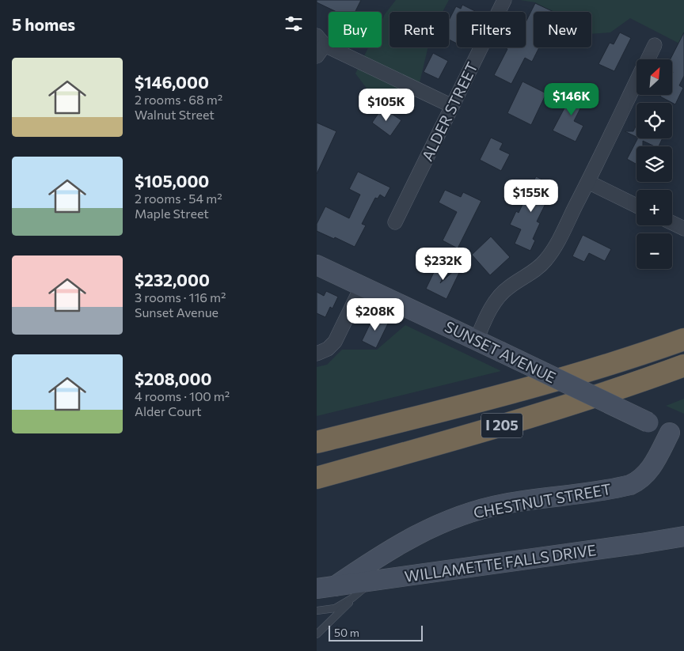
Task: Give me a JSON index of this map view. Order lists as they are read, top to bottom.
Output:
{
  "streets": {
    "highway": ["I 205"],
    "street": [
      "ALDER STREET",
      "SUNSET AVENUE",
      "CHESTNUT STREET",
      "WILLAMETTE FALLS DRIVE"
    ]
  },
  "crossings": [
    ["SUNSET AVENUE", "CHESTNUT STREET"],
    ["CHESTNUT STREET", "WILLAMETTE FALLS DRIVE"]
  ],
  "scale_bar": "50 m",
  "north": "top right",
  "page": {
    "heading": "5 homes",
    "chip": [
      "Buy",
      "Rent",
      "Filters",
      "New"
    ],
    "list": [
      {
        "name": "$146,000",
        "note": "2 rooms · 68 m² · Walnut Street"
      },
      {
        "name": "$105,000",
        "note": "2 rooms · 54 m² · Maple Street"
      },
      {
        "name": "$232,000",
        "note": "3 rooms · 116 m² · Sunset Avenue"
      },
      {
        "name": "$208,000",
        "note": "4 rooms · 100 m² · Alder Court"
      }
    ],
    "map_buttons": ["+", "−"],
    "price": [
      "$146K",
      "$105K",
      "$155K",
      "$232K",
      "$208K"
    ],
    "scale": "50 m"
  }
}
